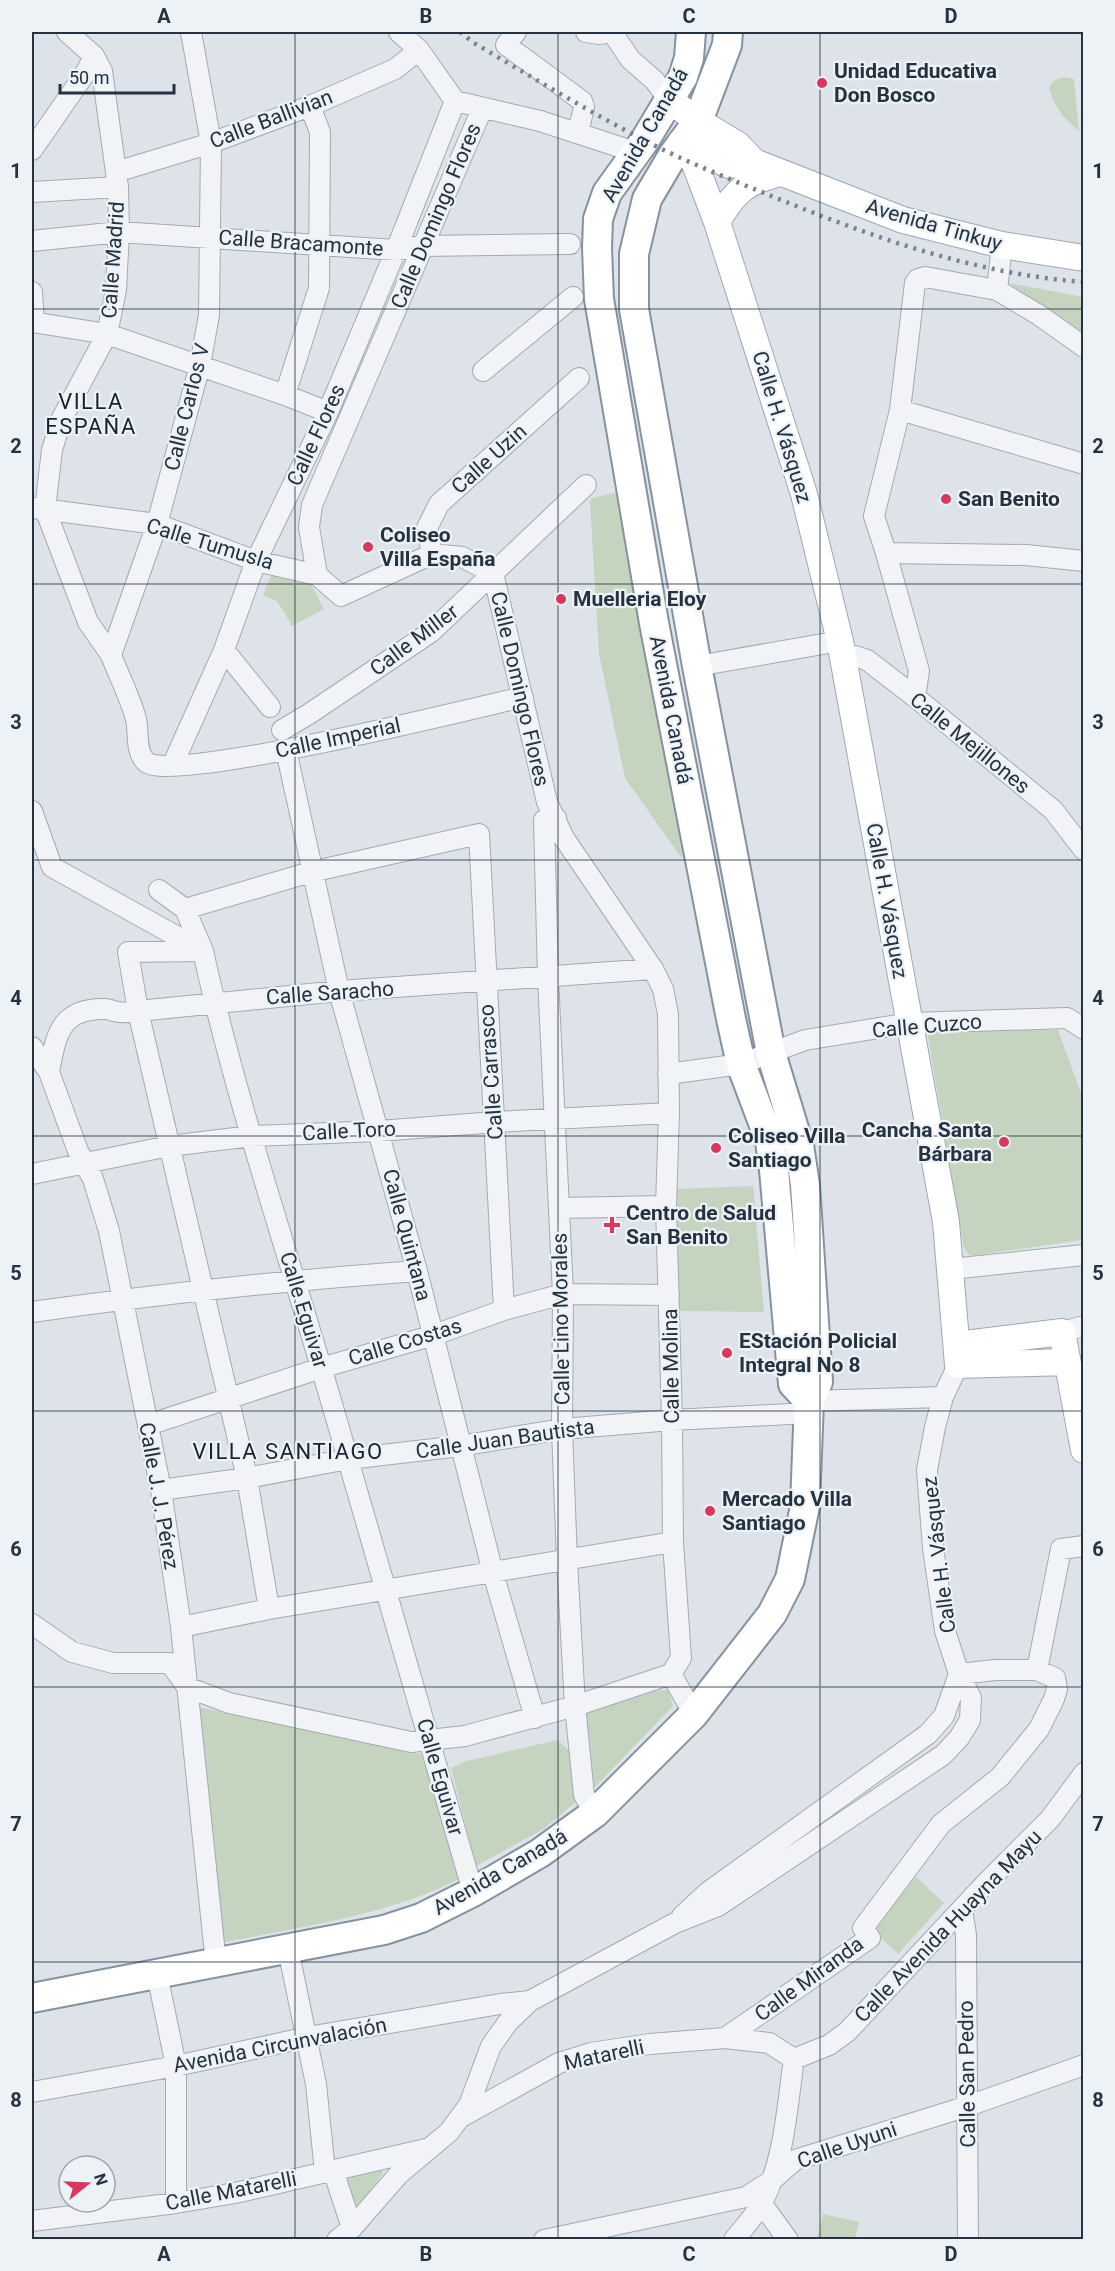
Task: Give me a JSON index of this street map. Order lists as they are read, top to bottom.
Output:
{
  "streets": {
    "highway": ["Avenida Canadá"],
    "main road": ["Avenida Tinkuy", "Calle H. Vásquez"],
    "street": [
      "Calle Ballivian",
      "Calle Domingo Flores",
      "Calle Bracamonte",
      "Calle Madrid",
      "Calle Carlos V",
      "Calle Flores",
      "Calle Uzin",
      "Calle Tumusla",
      "Calle Miller",
      "Calle Imperial",
      "Calle Mejillones",
      "Calle Saracho",
      "Calle Cuzco",
      "Calle Carrasco",
      "Calle Toro",
      "Calle Quintana",
      "Calle Eguivar",
      "Calle Lino Morales",
      "Calle Costas",
      "Calle Molina",
      "Calle Juan Bautista",
      "Calle J. J. Pérez",
      "Calle Avenida Huayna Mayu",
      "Calle Miranda",
      "Avenida Circunvalación",
      "Matarelli",
      "Calle San Pedro",
      "Calle Uyuni",
      "Calle Matarelli"
    ]
  },
  "crossings": [
    ["Calle Ballivian", "Calle Madrid"],
    ["Calle Ballivian", "Calle Carlos V"],
    ["Avenida Canadá", "Avenida Tinkuy"],
    ["Avenida Canadá", "Calle H. Vásquez"],
    ["Avenida Canadá", "Calle Mejillones"],
    ["Avenida Canadá", "Calle Cuzco"],
    ["Avenida Canadá", "Calle Eguivar"],
    ["Avenida Canadá", "Calle Lino Morales"],
    ["Avenida Canadá", "Calle Juan Bautista"],
    ["Avenida Canadá", "Calle J. J. Pérez"],
    ["Calle Domingo Flores", "Calle Bracamonte"],
    ["Calle Domingo Flores", "Calle Uzin"],
    ["Calle Domingo Flores", "Calle Tumusla"],
    ["Calle Domingo Flores", "Calle Miller"],
    ["Calle Domingo Flores", "Calle Imperial"],
    ["Calle Domingo Flores", "Calle Saracho"],
    ["Calle Domingo Flores", "Calle Lino Morales"],
    ["Calle Domingo Flores", "Calle Molina"],
    ["Avenida Tinkuy", "Calle H. Vásquez"],
    ["Calle Bracamonte", "Calle Madrid"],
    ["Calle Bracamonte", "Calle Carlos V"],
    ["Calle Bracamonte", "Calle Flores"],
    ["Calle Madrid", "Calle Carlos V"],
    ["Calle Madrid", "Calle Tumusla"],
    ["Calle Madrid", "Calle Imperial"],
    ["Calle Carlos V", "Calle Tumusla"],
    ["Calle Carlos V", "Calle Imperial"],
    ["Calle H. Vásquez", "Calle Mejillones"],
    ["Calle H. Vásquez", "Calle Cuzco"],
    ["Calle H. Vásquez", "Calle Juan Bautista"],
    ["Calle Flores", "Calle Tumusla"],
    ["Calle Flores", "Calle Imperial"],
    ["Calle Imperial", "Calle Quintana"],
    ["Calle Saracho", "Calle Carrasco"],
    ["Calle Saracho", "Calle Quintana"],
    ["Calle Saracho", "Calle Eguivar"],
    ["Calle Saracho", "Calle Lino Morales"],
    ["Calle Saracho", "Calle J. J. Pérez"],
    ["Calle Carrasco", "Calle Toro"],
    ["Calle Carrasco", "Calle Quintana"],
    ["Calle Carrasco", "Calle Costas"],
    ["Calle Toro", "Calle Quintana"],
    ["Calle Toro", "Calle Eguivar"],
    ["Calle Toro", "Calle Lino Morales"],
    ["Calle Toro", "Calle Molina"],
    ["Calle Toro", "Calle J. J. Pérez"],
    ["Calle Quintana", "Calle Costas"],
    ["Calle Quintana", "Calle Juan Bautista"],
    ["Calle Eguivar", "Calle Costas"],
    ["Calle Eguivar", "Calle Juan Bautista"],
    ["Calle Lino Morales", "Calle Costas"],
    ["Calle Lino Morales", "Calle Juan Bautista"],
    ["Calle Costas", "Calle Molina"],
    ["Calle Costas", "Calle J. J. Pérez"],
    ["Calle Molina", "Calle Juan Bautista"],
    ["Calle Juan Bautista", "Calle J. J. Pérez"],
    ["Calle Avenida Huayna Mayu", "Matarelli"],
    ["Calle Avenida Huayna Mayu", "Calle San Pedro"],
    ["Calle Miranda", "Matarelli"],
    ["Calle San Pedro", "Calle Uyuni"]
  ],
  "districts": ["VILLA ESPAÑA", "VILLA SANTIAGO"],
  "places": {
    "other": [
      "Unidad Educativa Don Bosco",
      "San Benito",
      "Coliseo Villa España",
      "Muelleria Eloy",
      "Cancha Santa Bárbara",
      "Coliseo Villa Santiago",
      "EStación Policial Integral No 8",
      "Mercado Villa Santiago"
    ],
    "health": ["Centro de Salud San Benito"]
  },
  "scale_bar": "50 m",
  "north": "right",
  "grid": {
    "columns": [
      "A",
      "B",
      "C",
      "D"
    ],
    "rows": [
      "1",
      "2",
      "3",
      "4",
      "5",
      "6",
      "7",
      "8"
    ]
  }
}
